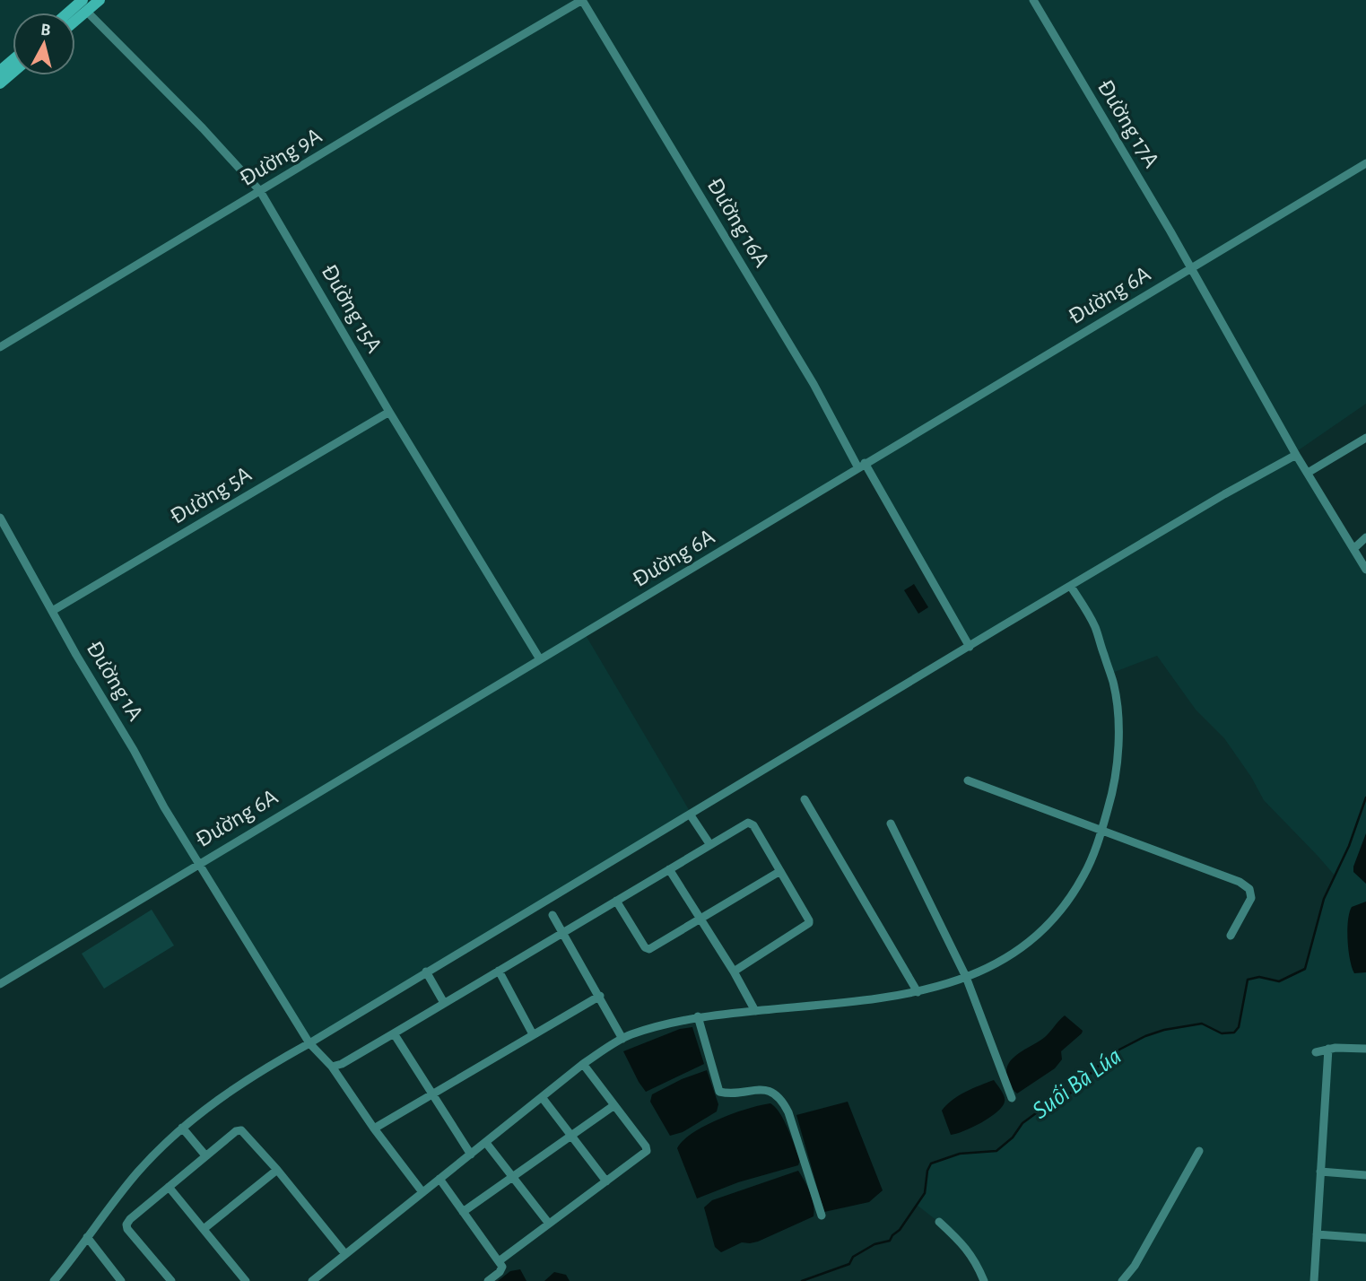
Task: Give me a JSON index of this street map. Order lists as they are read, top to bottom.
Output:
{
  "streets": {
    "street": [
      "Đường 17A",
      "Đường 9A",
      "Đường 16A",
      "Đường 6A",
      "Đường 15A",
      "Đường 5A",
      "Đường 1A"
    ]
  },
  "crossings": [
    ["Đường 17A", "Đường 6A"],
    ["Đường 9A", "Đường 16A"],
    ["Đường 9A", "Đường 15A"],
    ["Đường 16A", "Đường 6A"],
    ["Đường 6A", "Đường 15A"],
    ["Đường 6A", "Đường 1A"],
    ["Đường 15A", "Đường 5A"],
    ["Đường 5A", "Đường 1A"]
  ],
  "water": ["Suối Bà Lúa"],
  "north": "top"
}
